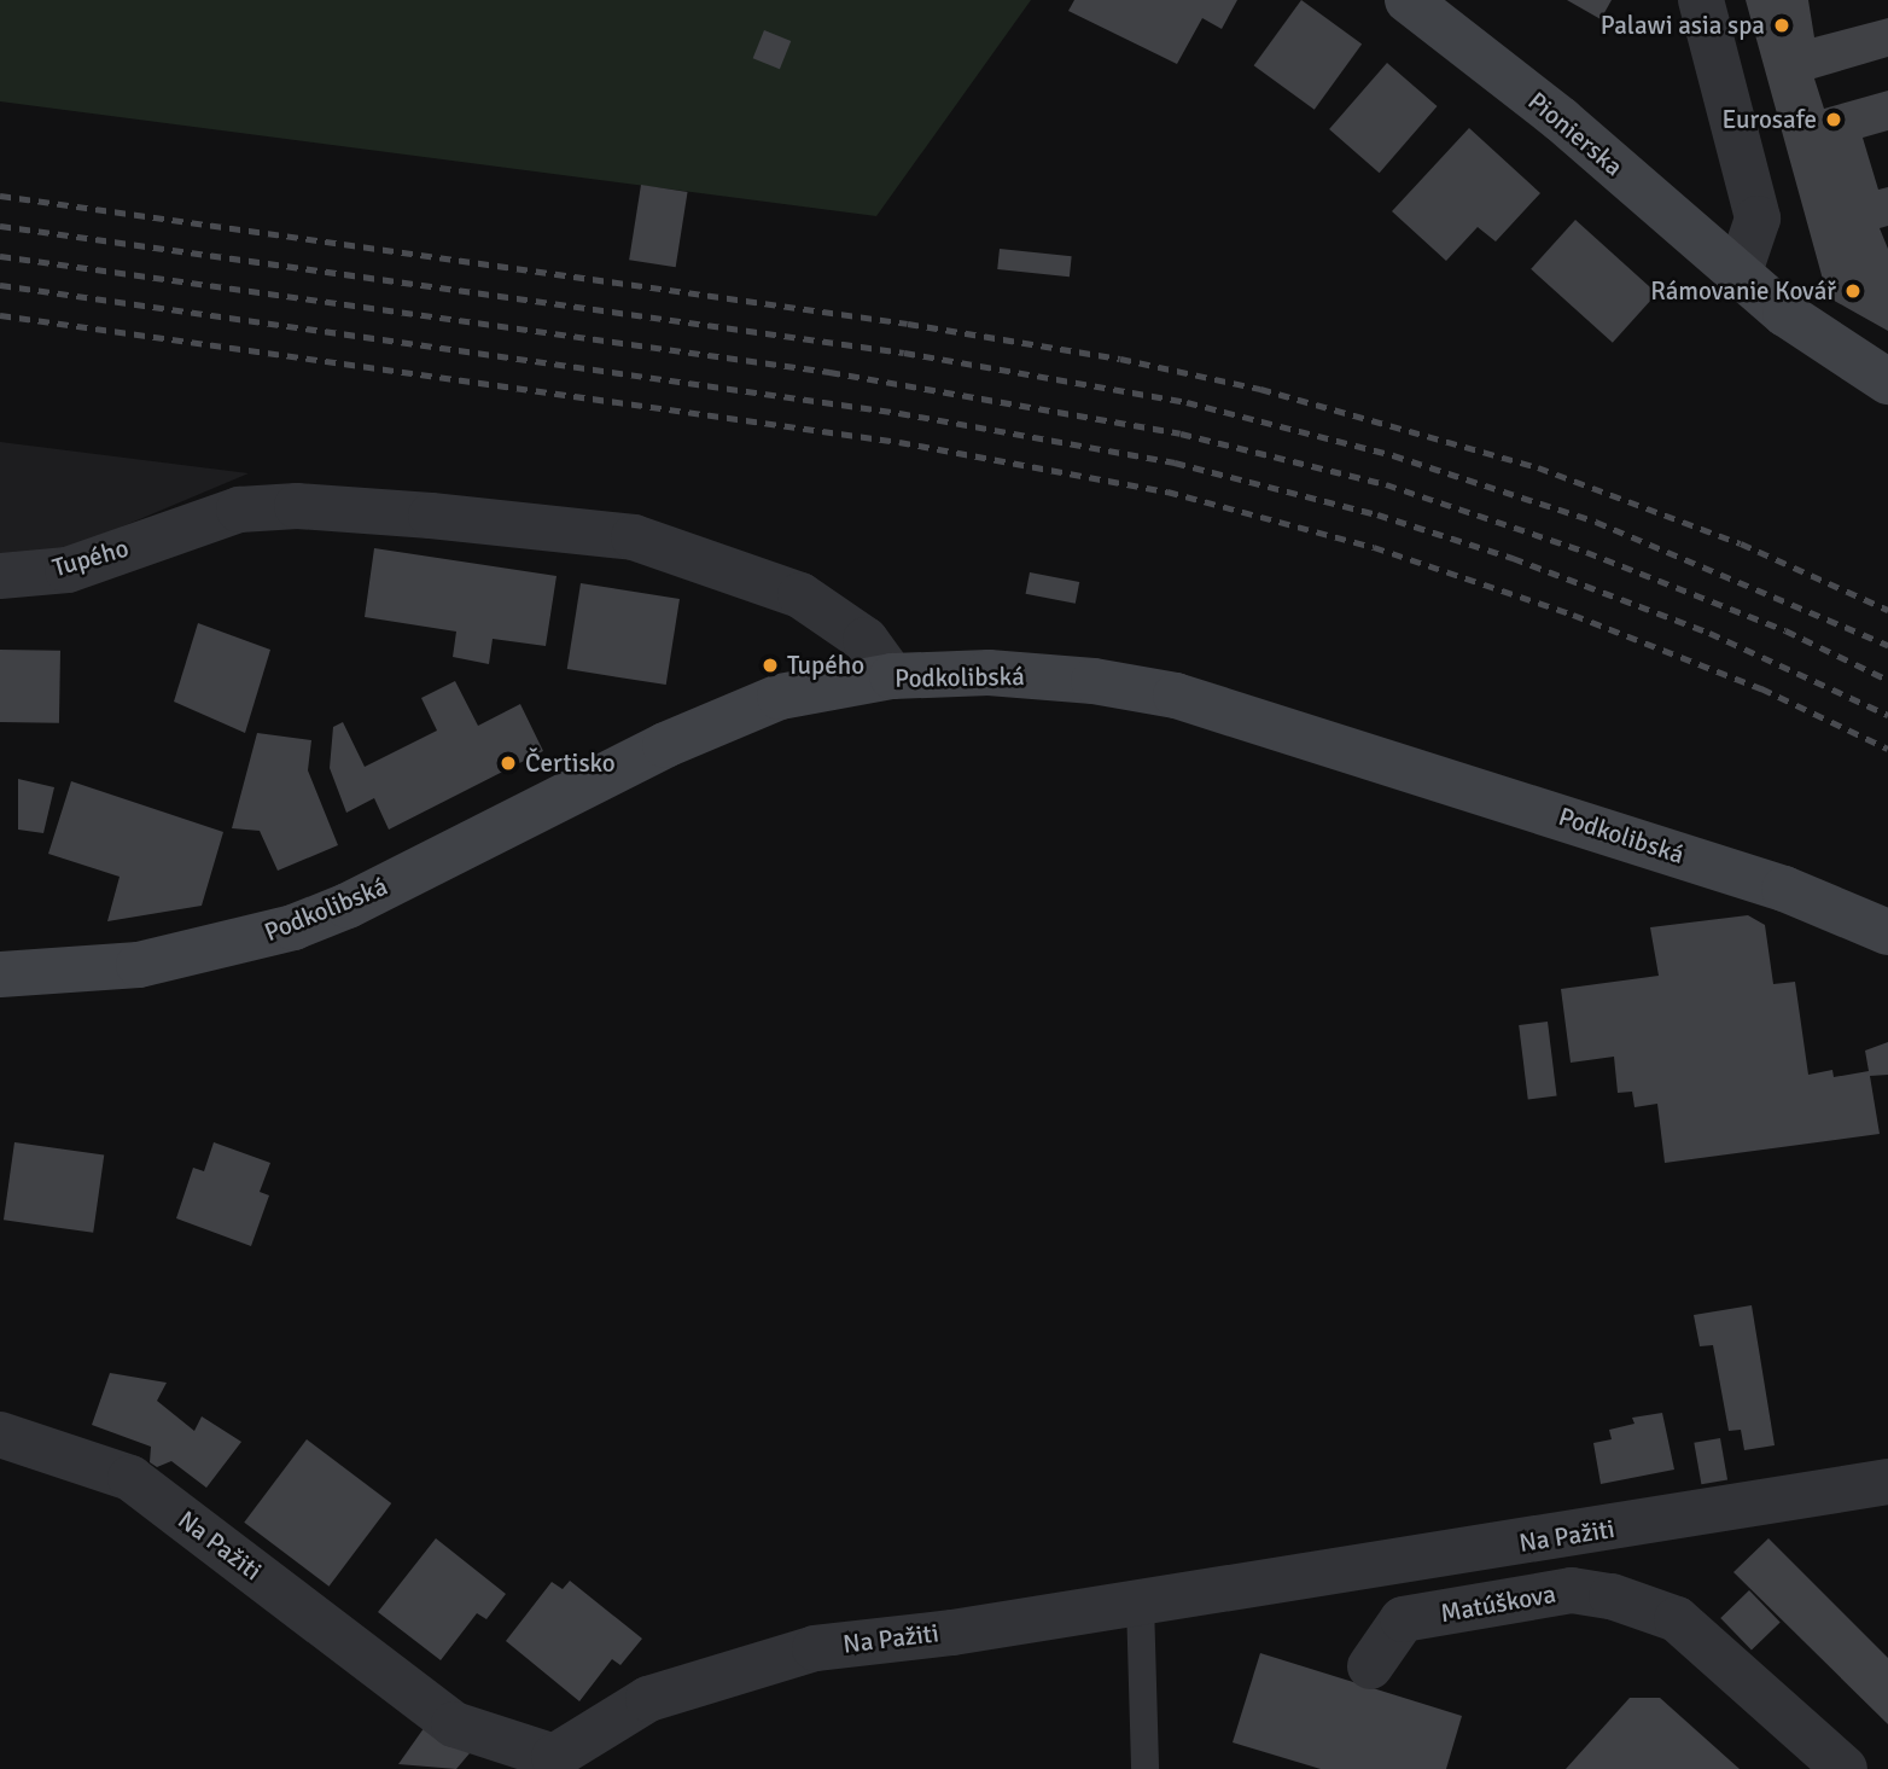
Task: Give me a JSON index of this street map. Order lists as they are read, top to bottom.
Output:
{
  "streets": {
    "street": [
      "Pionierska",
      "Tupého",
      "Podkolibská",
      "Na Pažiti",
      "Matúškova"
    ]
  },
  "crossings": [
    ["Tupého", "Podkolibská"]
  ],
  "places": [
    "Palawi asia spa",
    "Eurosafe",
    "Rámovanie Kovář",
    "Tupého",
    "Čertisko"
  ]
}
